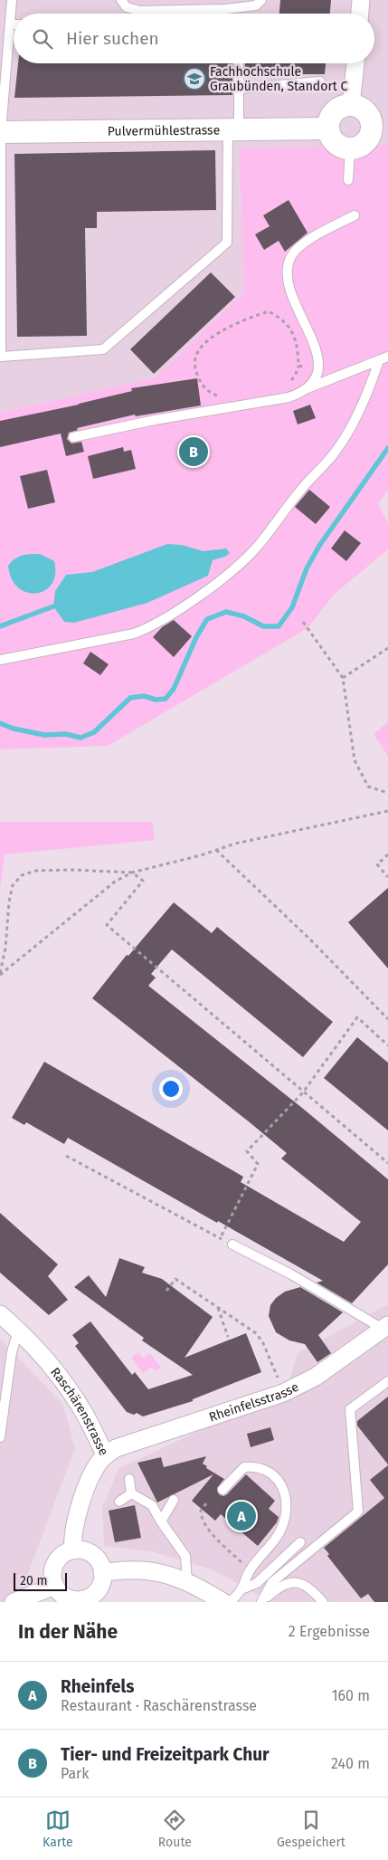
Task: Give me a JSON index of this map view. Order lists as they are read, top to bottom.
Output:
{
  "streets": {
    "street": ["Pulvermühlestrasse", "Rheinfelsstrasse", "Raschärenstrasse"]
  },
  "crossings": [
    ["Rheinfelsstrasse", "Raschärenstrasse"]
  ],
  "places": {
    "school or university": ["Fachhochschule Graubünden, Standort C"]
  },
  "scale_bar": "20 m",
  "page": {
    "search": "Hier suchen",
    "pins": ["B", "A"],
    "scale": "20 m",
    "heading": ["In der Nähe", "2 Ergebnisse"],
    "list": [
      {
        "mark": "A",
        "name": "Rheinfels",
        "note": "Restaurant · Raschärenstrasse",
        "value": "160 m"
      },
      {
        "mark": "B",
        "name": "Tier- und Freizeitpark Chur",
        "note": "Park",
        "value": "240 m"
      }
    ],
    "nav": ["Karte", "Route", "Gespeichert"]
  }
}
